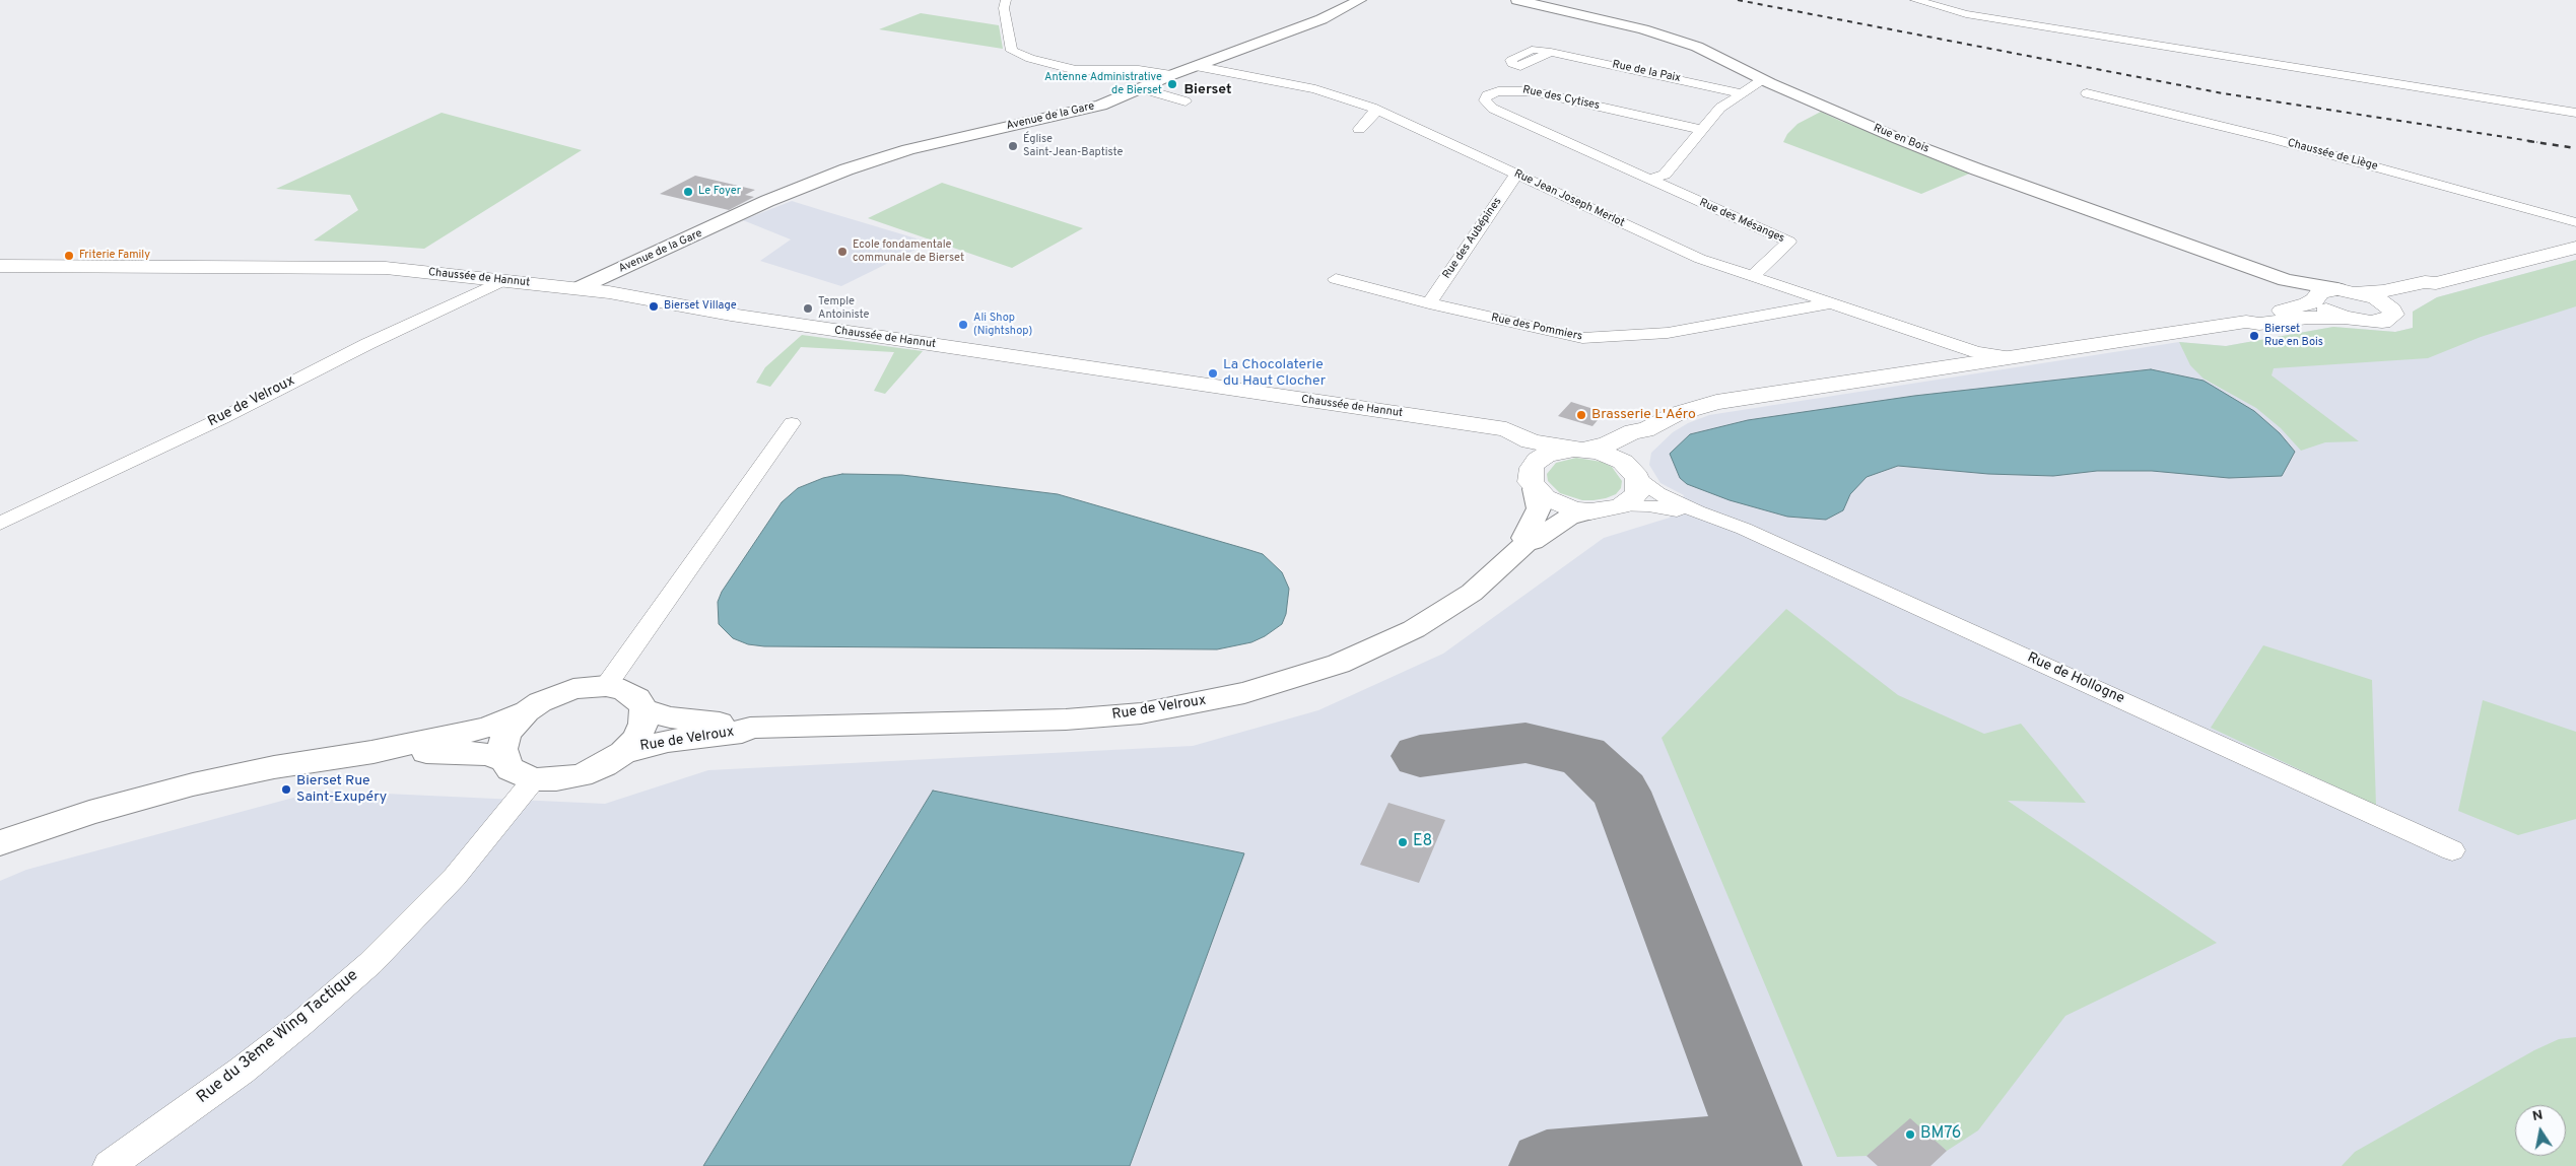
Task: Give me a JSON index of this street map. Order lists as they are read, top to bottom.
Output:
{
  "streets": {
    "main road": ["Chaussée de Hannut"],
    "street": [
      "Rue de la Paix",
      "Rue des Cytises",
      "Avenue de la Gare",
      "Rue en Bois",
      "Chaussée de Liège",
      "Rue Jean Joseph Merlot",
      "Rue des Mésanges",
      "Rue des Aubépines",
      "Rue des Pommiers",
      "Rue de Velroux",
      "Rue de Hollogne",
      "Rue du 3ème Wing Tactique"
    ]
  },
  "crossings": [
    ["Rue des Cytises", "Rue des Mésanges"],
    ["Avenue de la Gare", "Rue Jean Joseph Merlot"],
    ["Avenue de la Gare", "Chaussée de Hannut"],
    ["Rue Jean Joseph Merlot", "Rue des Mésanges"],
    ["Rue Jean Joseph Merlot", "Rue des Aubépines"],
    ["Rue Jean Joseph Merlot", "Rue des Pommiers"],
    ["Rue des Aubépines", "Rue des Pommiers"],
    ["Chaussée de Hannut", "Rue de Velroux"],
    ["Chaussée de Hannut", "Rue de Hollogne"],
    ["Rue de Velroux", "Rue du 3ème Wing Tactique"]
  ],
  "districts": ["Bierset"],
  "places": [
    "Antenne Administrative de Bierset",
    "Église Saint-Jean-Baptiste",
    "Le Foyer",
    "Ecole fondamentale communale de Bierset",
    "Friterie Family",
    "Bierset Village",
    "Temple Antoiniste",
    "Ali Shop (Nightshop)",
    "Bierset Rue en Bois",
    "La Chocolaterie du Haut Clocher",
    "Brasserie L'Aéro",
    "Bierset Rue Saint-Exupéry",
    "E8",
    "BM76"
  ],
  "north": "top"
}
